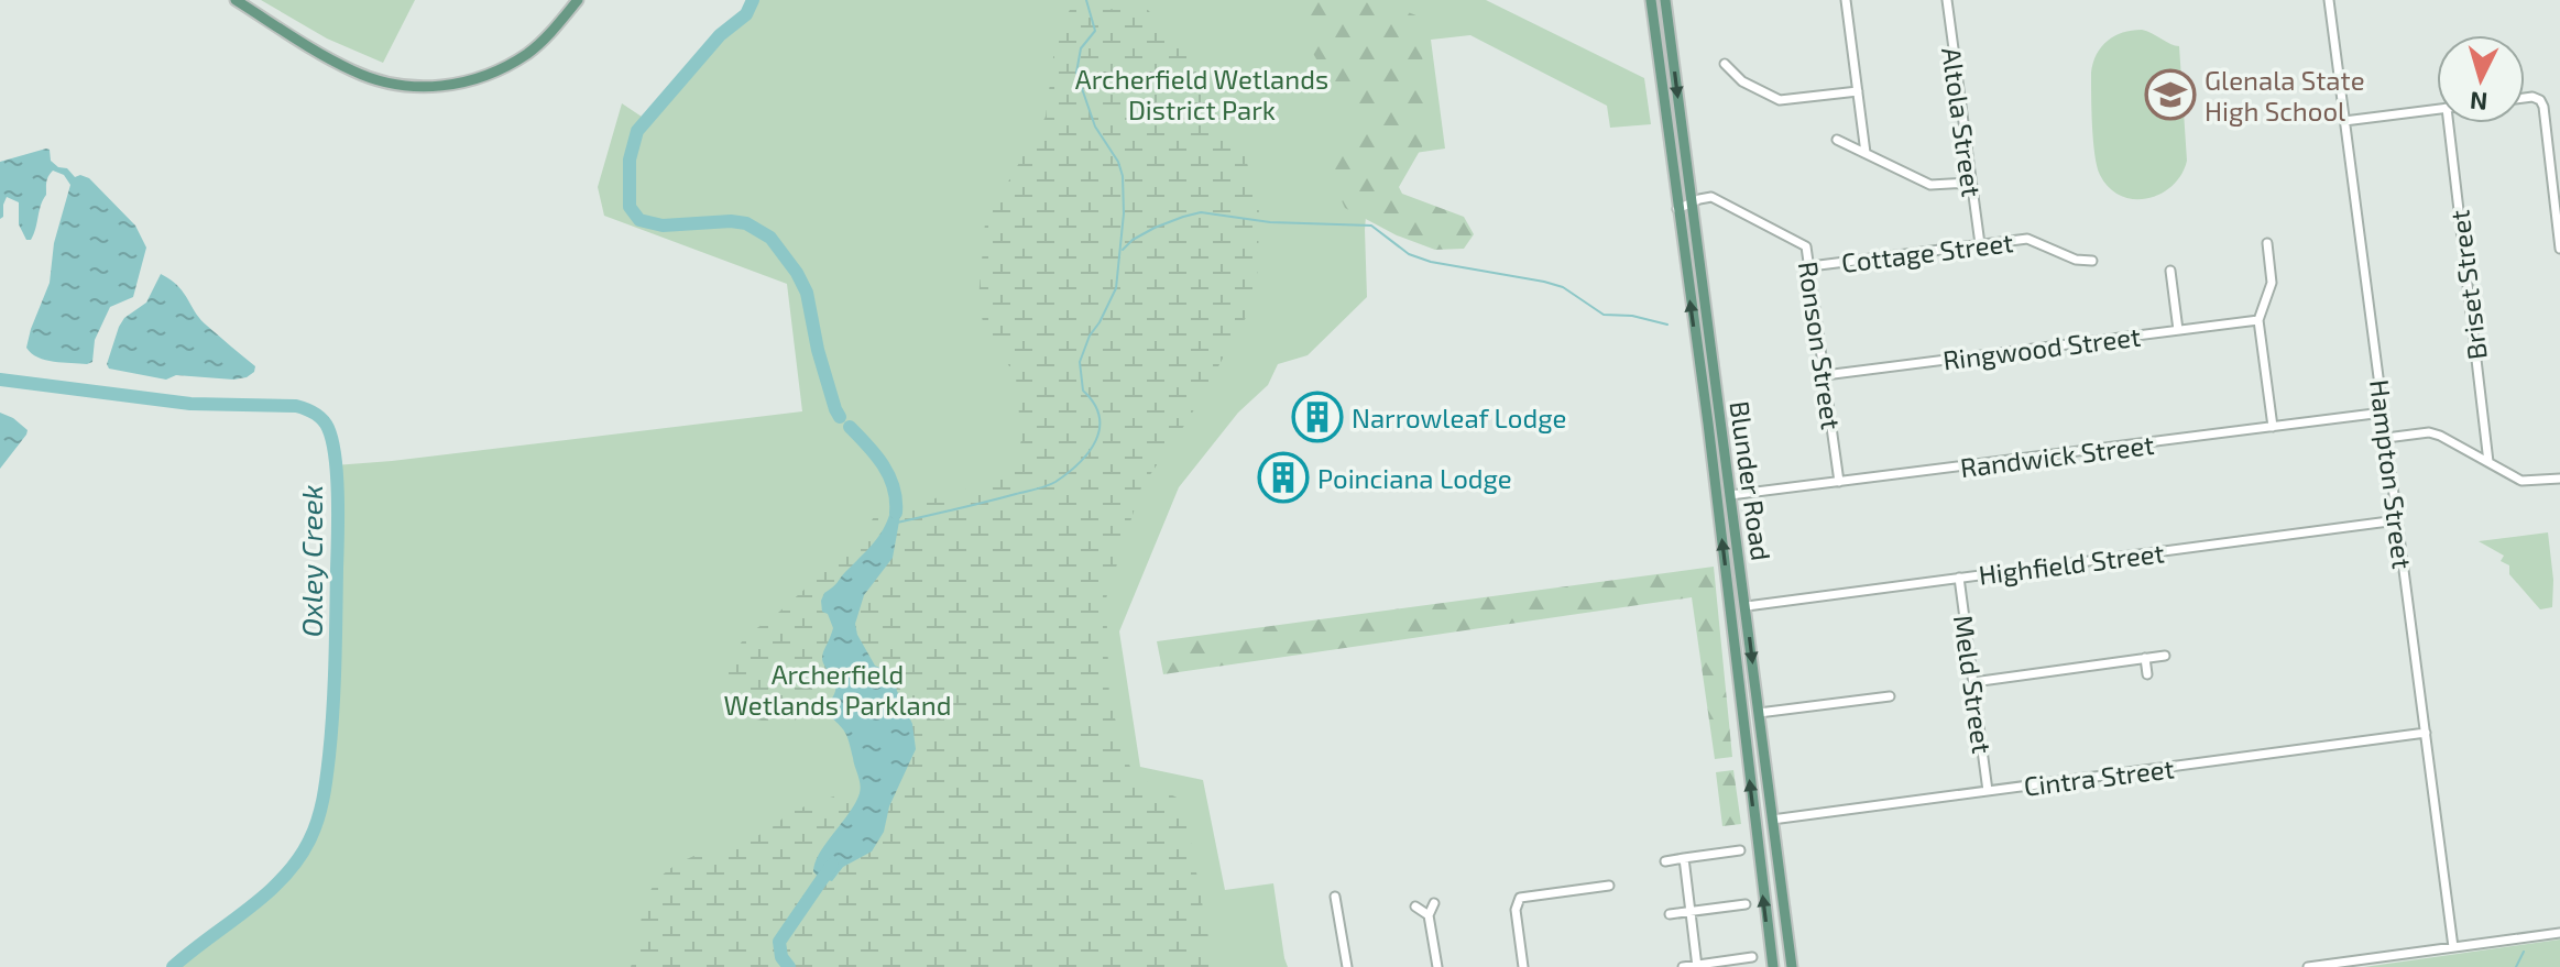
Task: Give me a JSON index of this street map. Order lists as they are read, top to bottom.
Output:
{
  "streets": {
    "main road": ["Blunder Road"],
    "street": [
      "Altola Street",
      "Cottage Street",
      "Briset Street",
      "Ronson Street",
      "Ringwood Street",
      "Randwick Street",
      "Hampton Street",
      "Highfield Street",
      "Meld Street",
      "Cintra Street"
    ]
  },
  "crossings": [
    ["Altola Street", "Cottage Street"],
    ["Cottage Street", "Ronson Street"],
    ["Ronson Street", "Ringwood Street"],
    ["Ronson Street", "Randwick Street"],
    ["Ronson Street", "Blunder Road"],
    ["Randwick Street", "Hampton Street"],
    ["Randwick Street", "Blunder Road"],
    ["Hampton Street", "Highfield Street"],
    ["Hampton Street", "Cintra Street"],
    ["Blunder Road", "Highfield Street"],
    ["Blunder Road", "Cintra Street"],
    ["Highfield Street", "Meld Street"],
    ["Meld Street", "Cintra Street"]
  ],
  "water": ["Oxley Creek"],
  "parks": ["Archerfield Wetlands District Park", "Archerfield Wetlands Parkland"],
  "places": {
    "school or university": ["Glenala State High School"],
    "building": ["Narrowleaf Lodge", "Poinciana Lodge"]
  },
  "north": "bottom"
}
